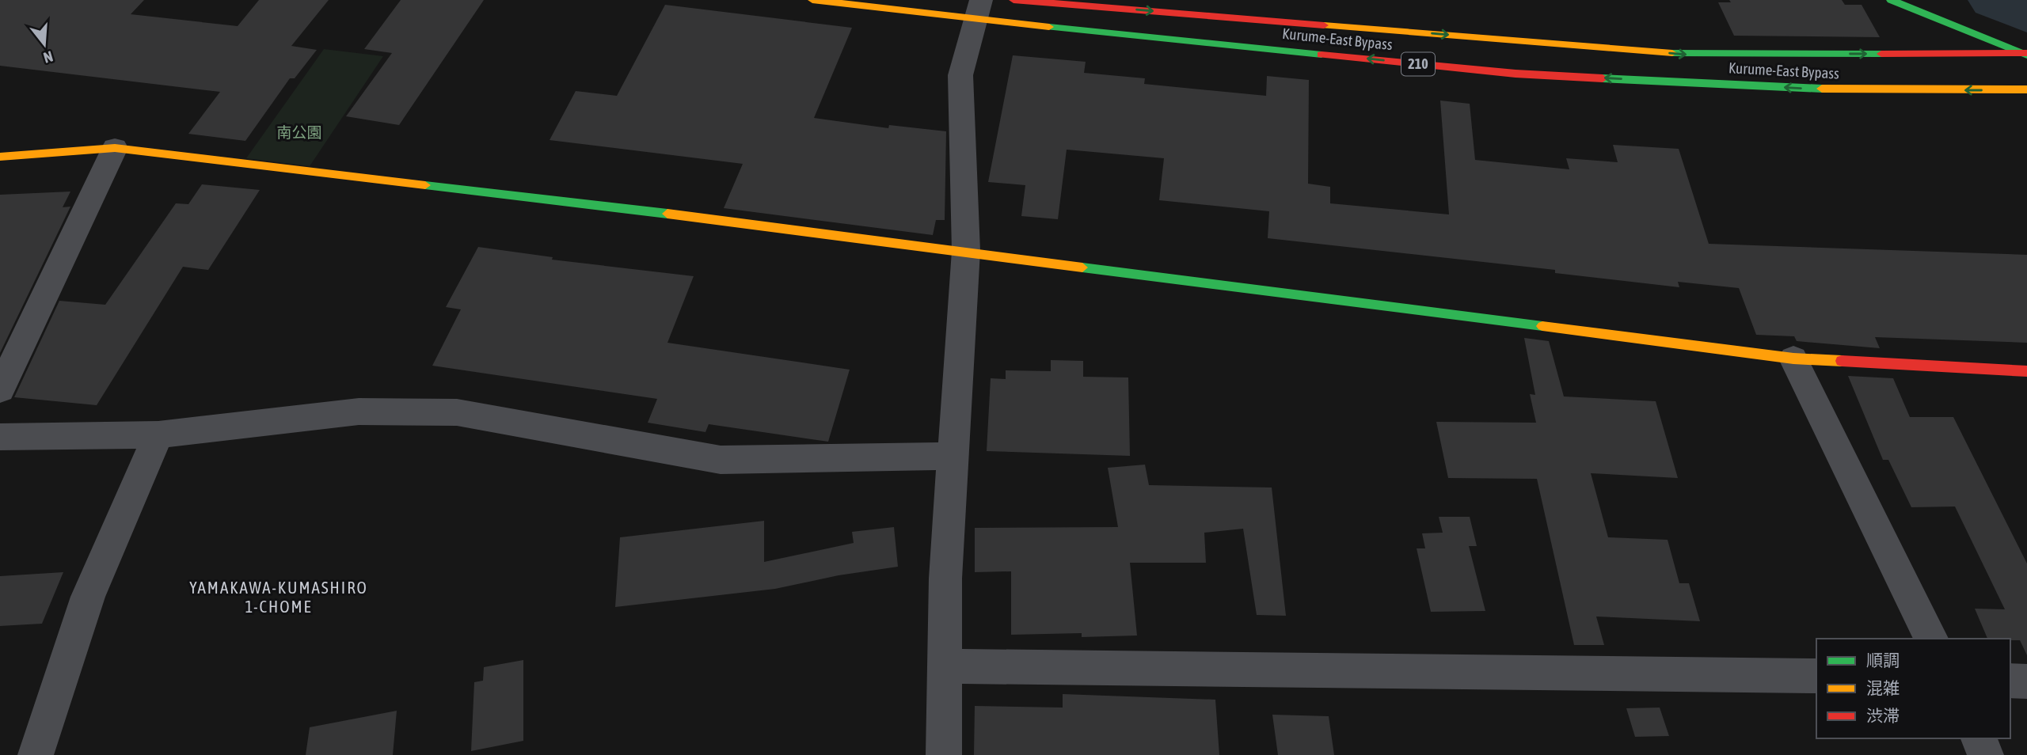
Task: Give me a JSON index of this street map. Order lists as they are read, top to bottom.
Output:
{
  "streets": {
    "main road": ["Kurume-East Bypass", "210"]
  },
  "districts": ["YAMAKAWA-KUMASHIRO 1-CHOME"],
  "parks": ["南公園"],
  "legend": ["順調", "混雑", "渋滞"],
  "north": "bottom"
}
